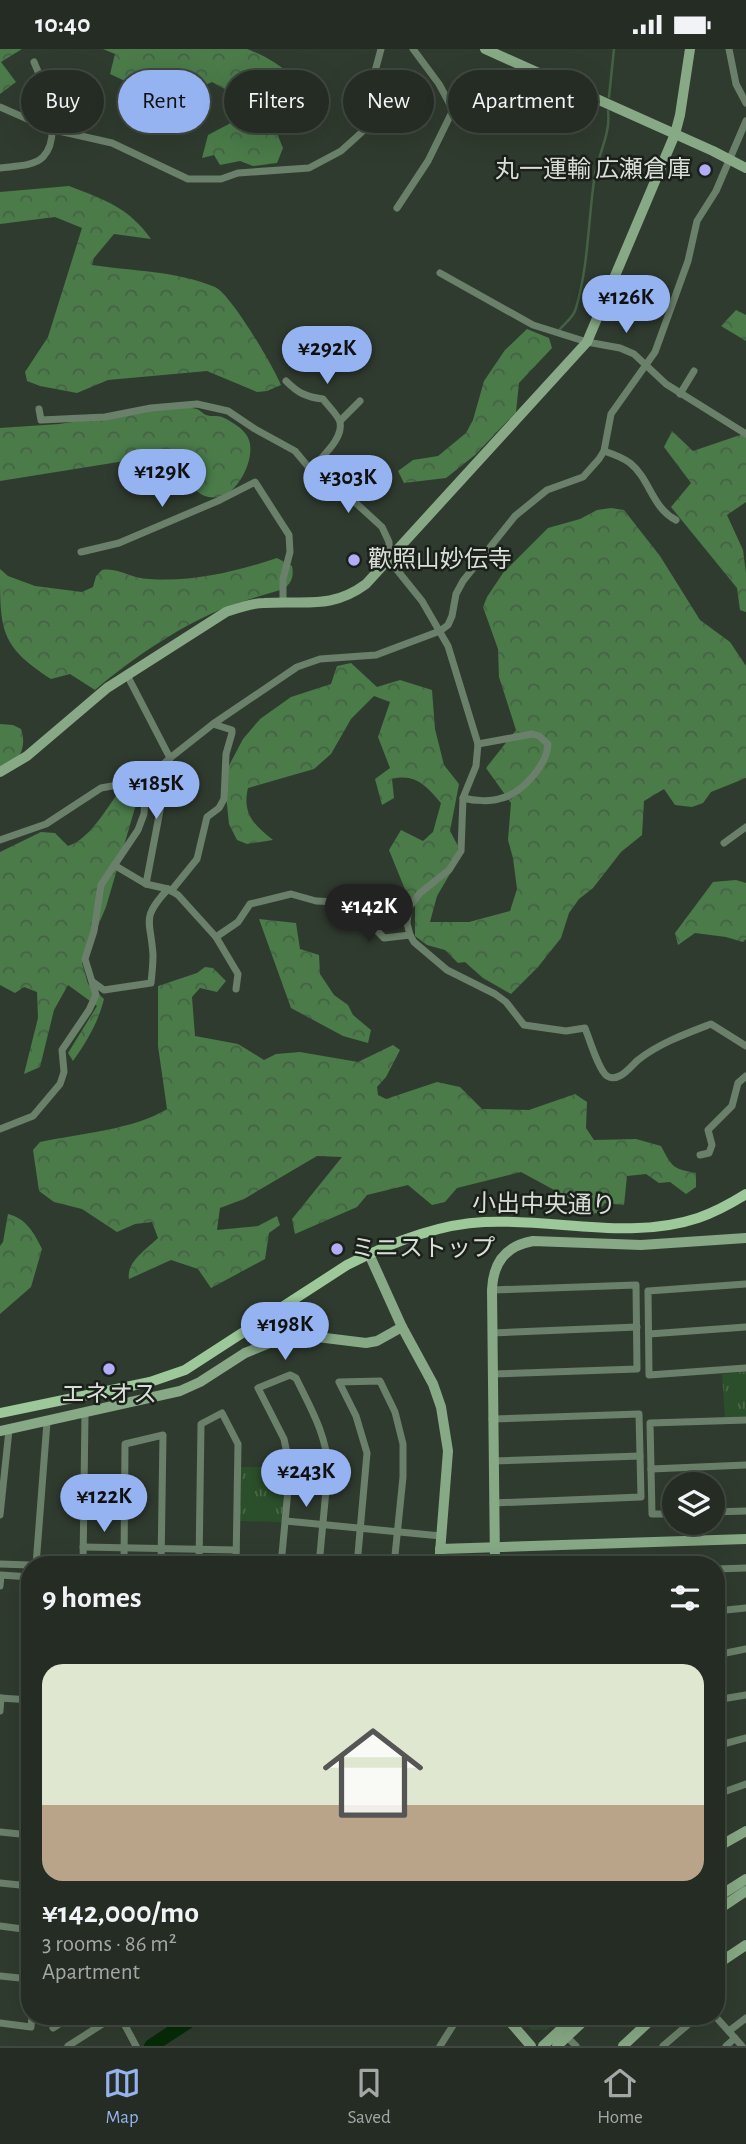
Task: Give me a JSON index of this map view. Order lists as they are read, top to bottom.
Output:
{
  "streets": {
    "main road": ["小出中央通り"]
  },
  "places": [
    "丸一運輸 広瀬倉庫",
    "歡照山妙伝寺",
    "ミニストップ",
    "エネオス"
  ],
  "page": {
    "status": "10:40",
    "chip": [
      "Buy",
      "Rent",
      "Filters",
      "New",
      "Apartment"
    ],
    "price": [
      "¥126K",
      "¥292K",
      "¥129K",
      "¥303K",
      "¥185K",
      "¥142K",
      "¥198K",
      "¥243K",
      "¥122K"
    ],
    "heading": "9 homes",
    "list": [
      {
        "name": "¥142,000/mo",
        "note": "3 rooms · 86 m² · Apartment"
      }
    ],
    "tabs": ["Map", "Saved", "Home"]
  }
}
